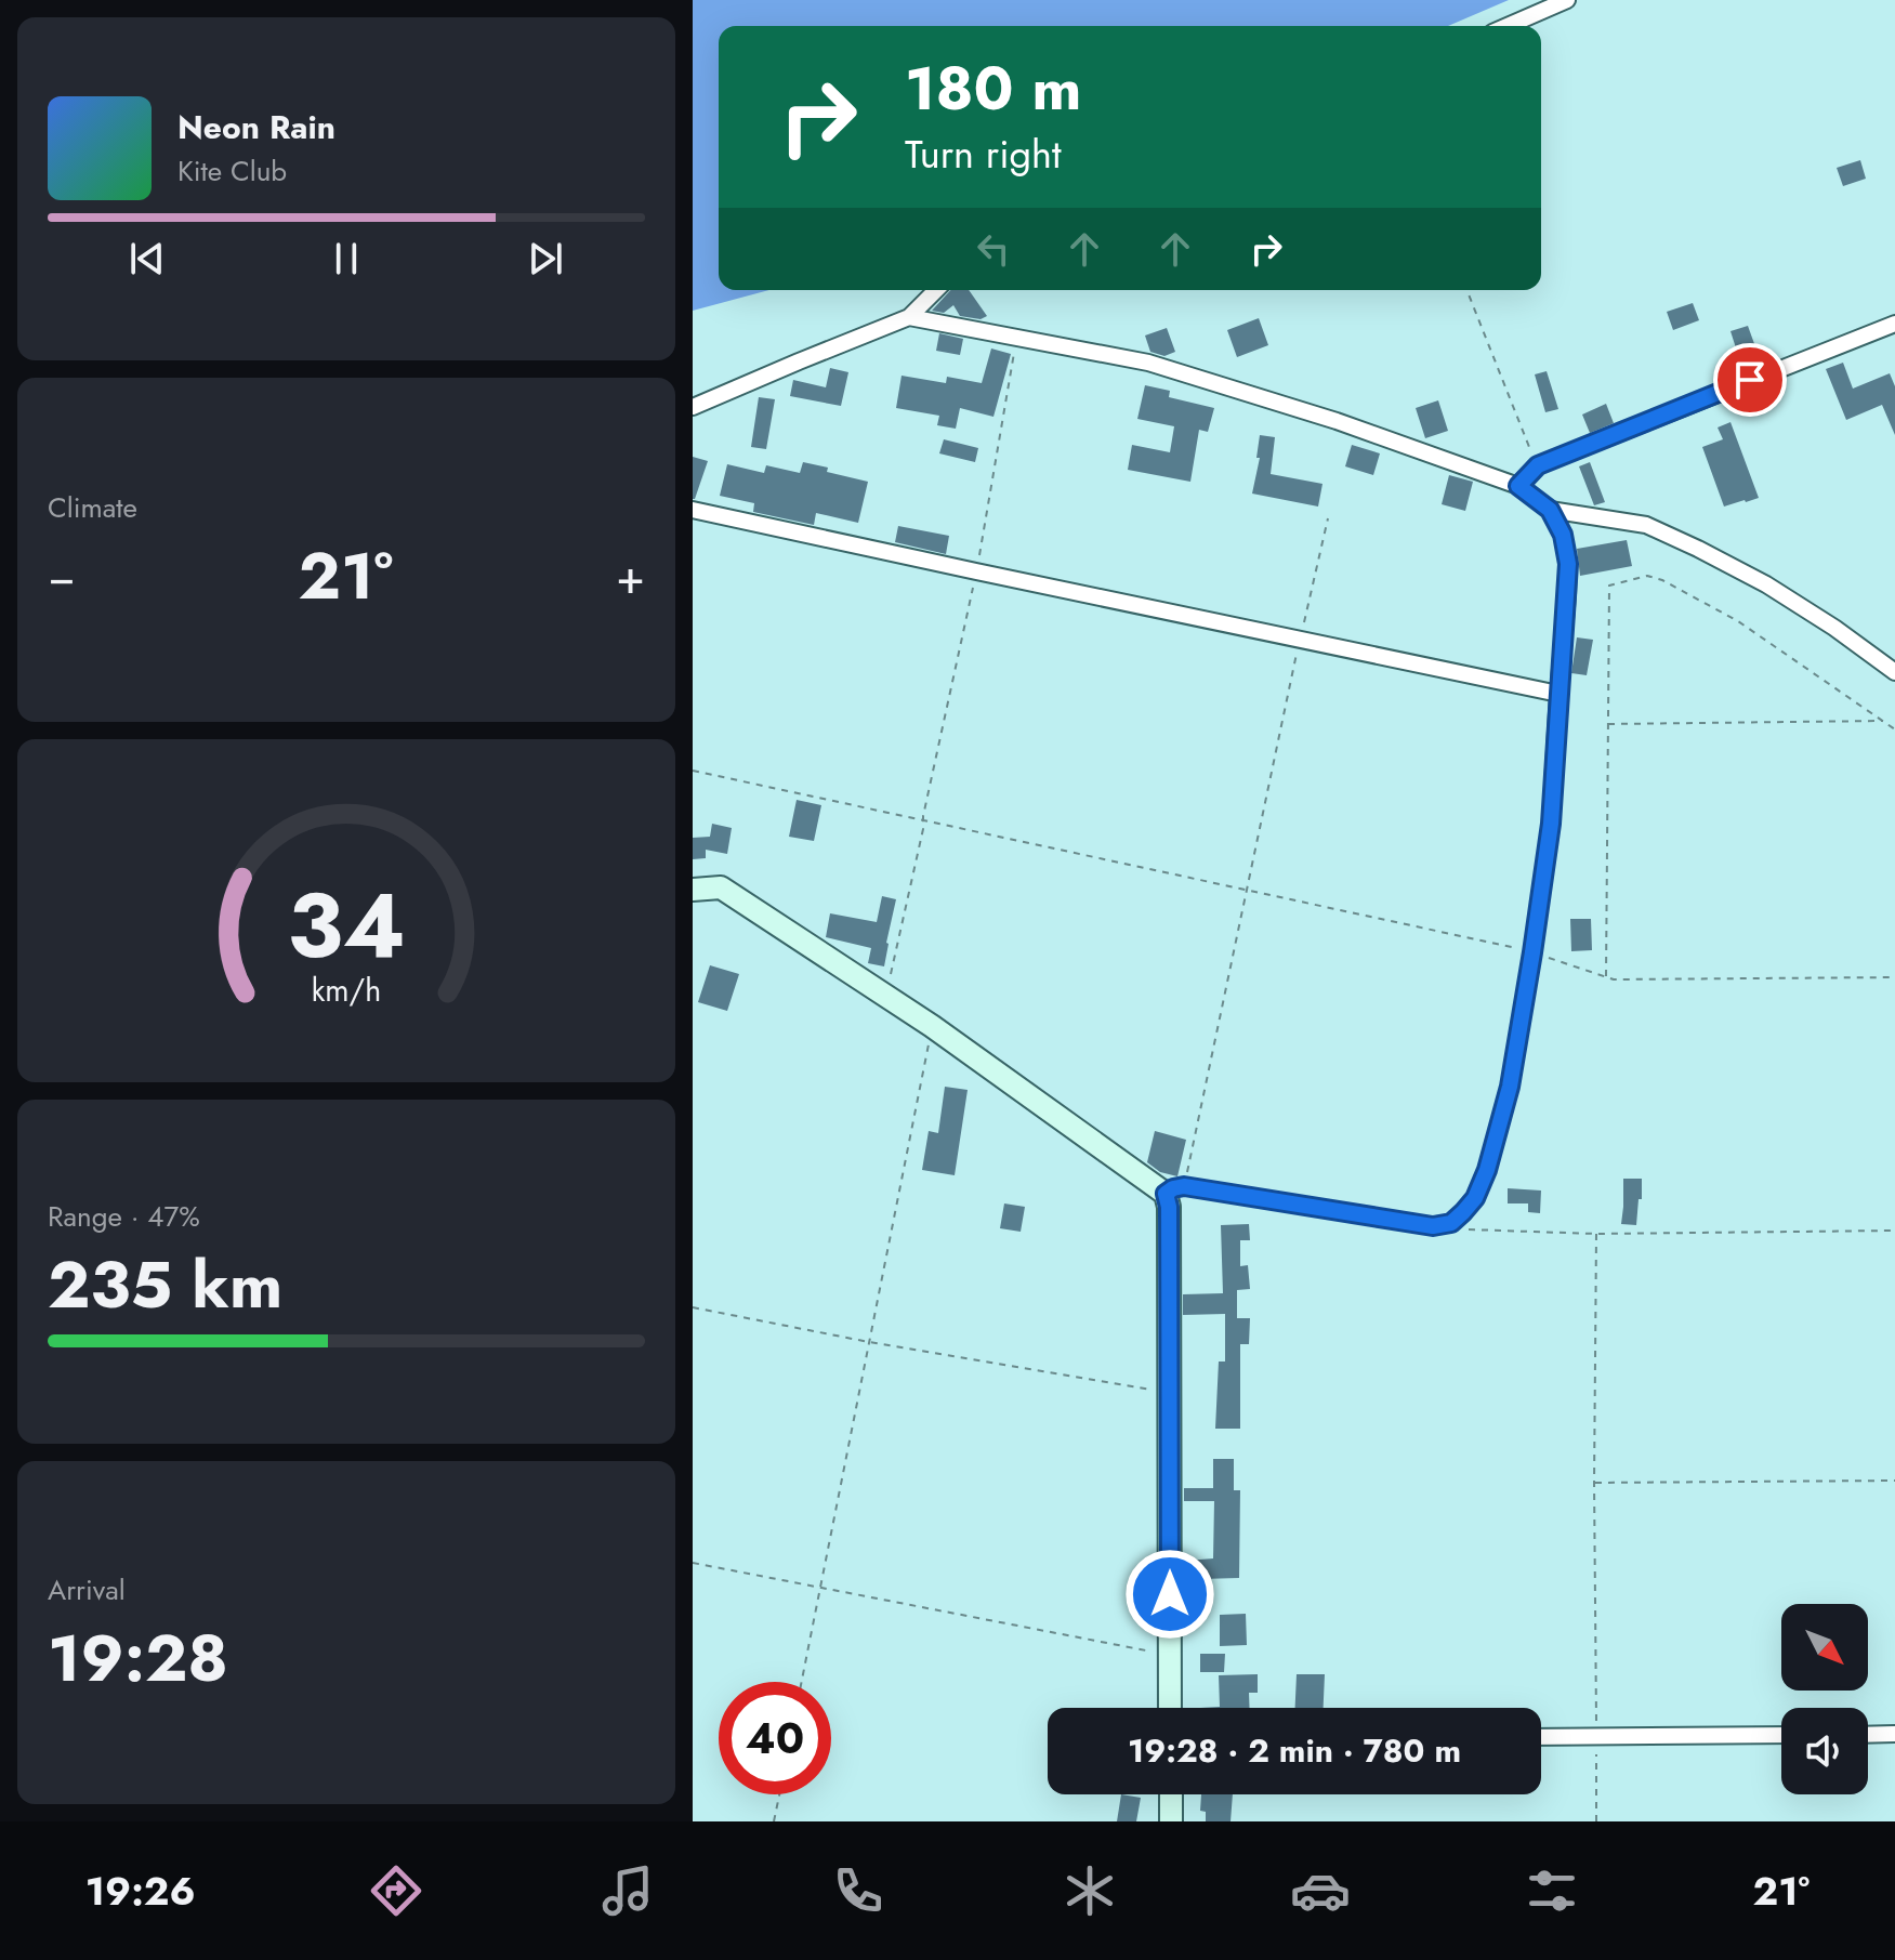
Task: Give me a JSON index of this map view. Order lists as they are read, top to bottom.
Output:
{
  "north": "bottom right",
  "page": {
    "turn": ["180 m", "Turn right"],
    "song": ["Neon Rain", "Kite Club"],
    "tile": [
      "Climate",
      ["Range · 47%", "235 km"],
      ["Arrival", "19:28"]
    ],
    "heat": ["−", "21°", "+"],
    "limit": "40",
    "trip": "19:28 · 2 min · 780 m",
    "tabs": ["19:26", "21°"],
    "gauge": ["34", "km/h"]
  }
}
